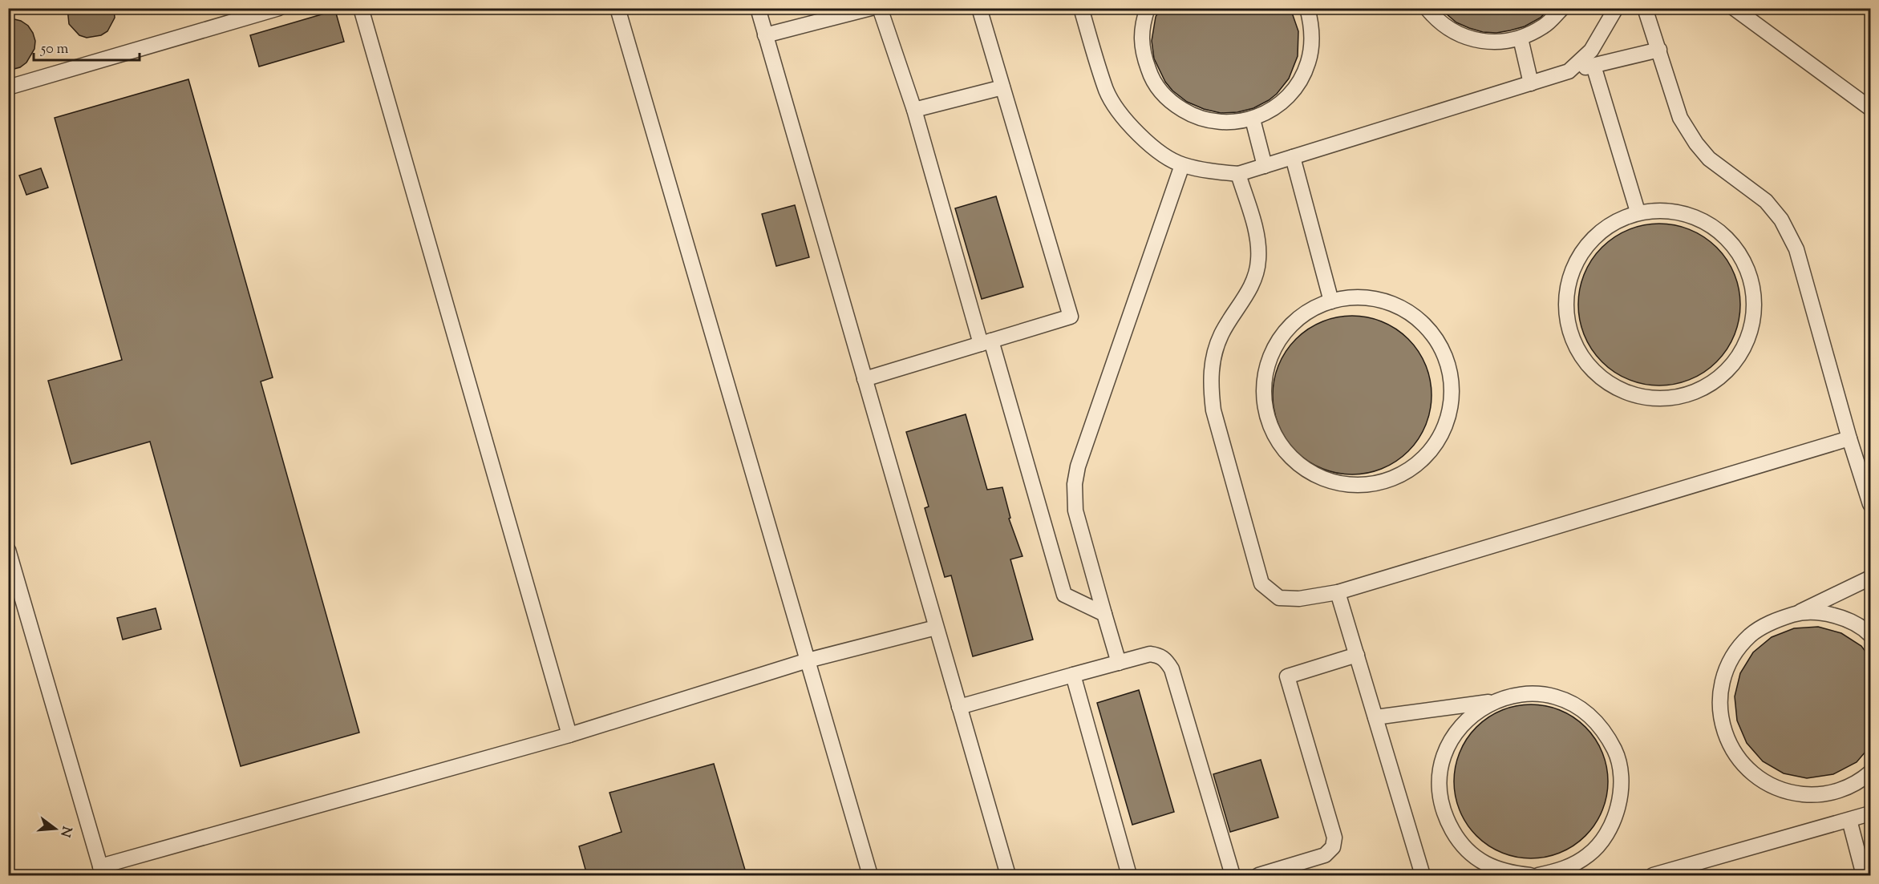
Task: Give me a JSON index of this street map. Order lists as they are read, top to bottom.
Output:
{
  "scale_bar": "50 m",
  "north": "right"
}
